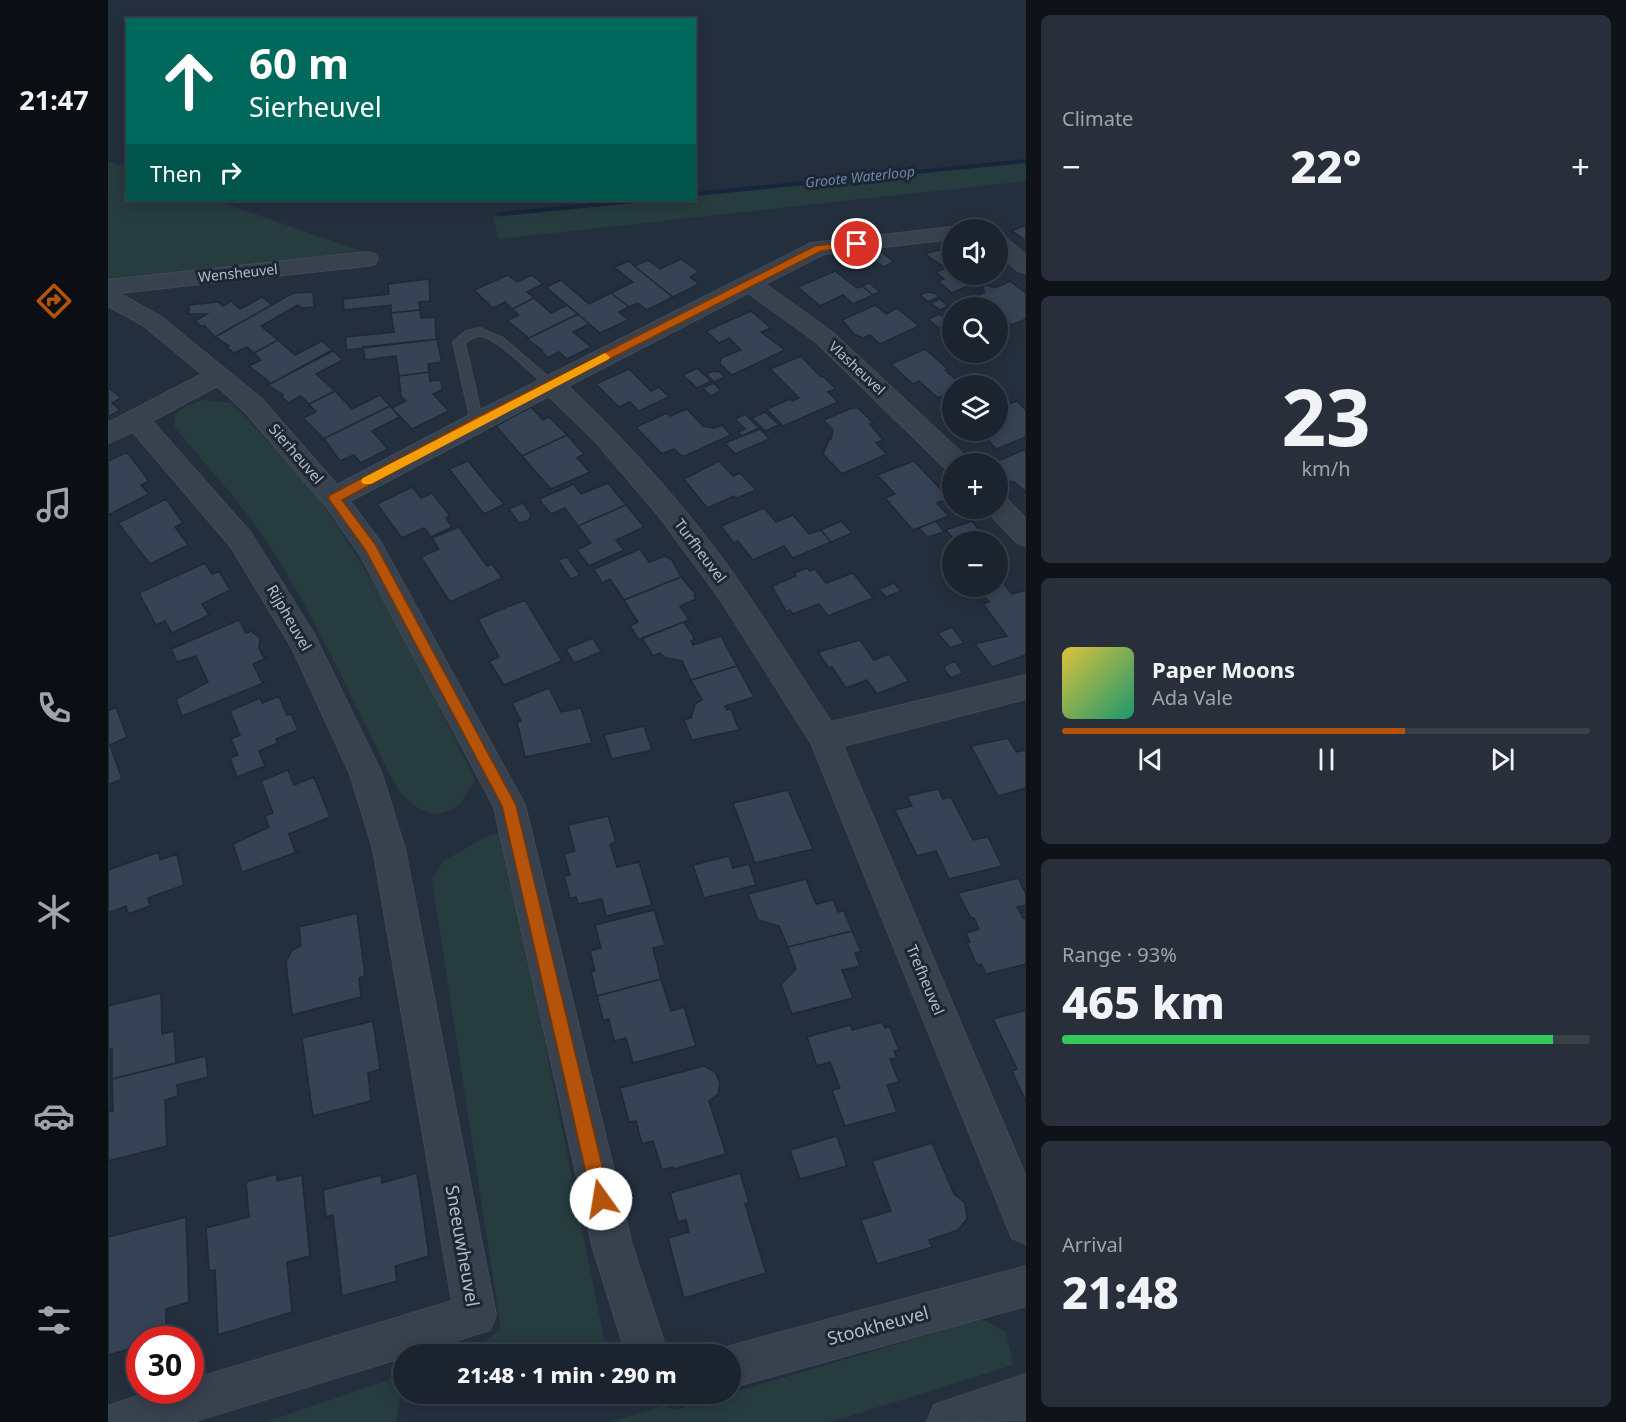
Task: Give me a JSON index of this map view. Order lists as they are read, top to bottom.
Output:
{
  "streets": {
    "street": [
      "Wensheuvel",
      "Vlasheuvel",
      "Sierheuvel",
      "Turfheuvel",
      "Rijpheuvel",
      "Trefheuvel",
      "Sneeuwheuvel",
      "Stookheuvel"
    ]
  },
  "crossings": [
    ["Turfheuvel", "Trefheuvel"],
    ["Rijpheuvel", "Sneeuwheuvel"]
  ],
  "water": ["Groote Waterloop"],
  "page": {
    "tabs": "21:47",
    "tile": [
      "Climate",
      ["23", "km/h"],
      ["Range · 93%", "465 km"],
      ["Arrival", "21:48"]
    ],
    "turn": ["60 m", "Sierheuvel"],
    "heat": ["−", "22°", "+"],
    "then": "Then",
    "map_buttons": ["+", "−"],
    "song": ["Paper Moons", "Ada Vale"],
    "limit": "30",
    "trip": "21:48 · 1 min · 290 m"
  }
}
